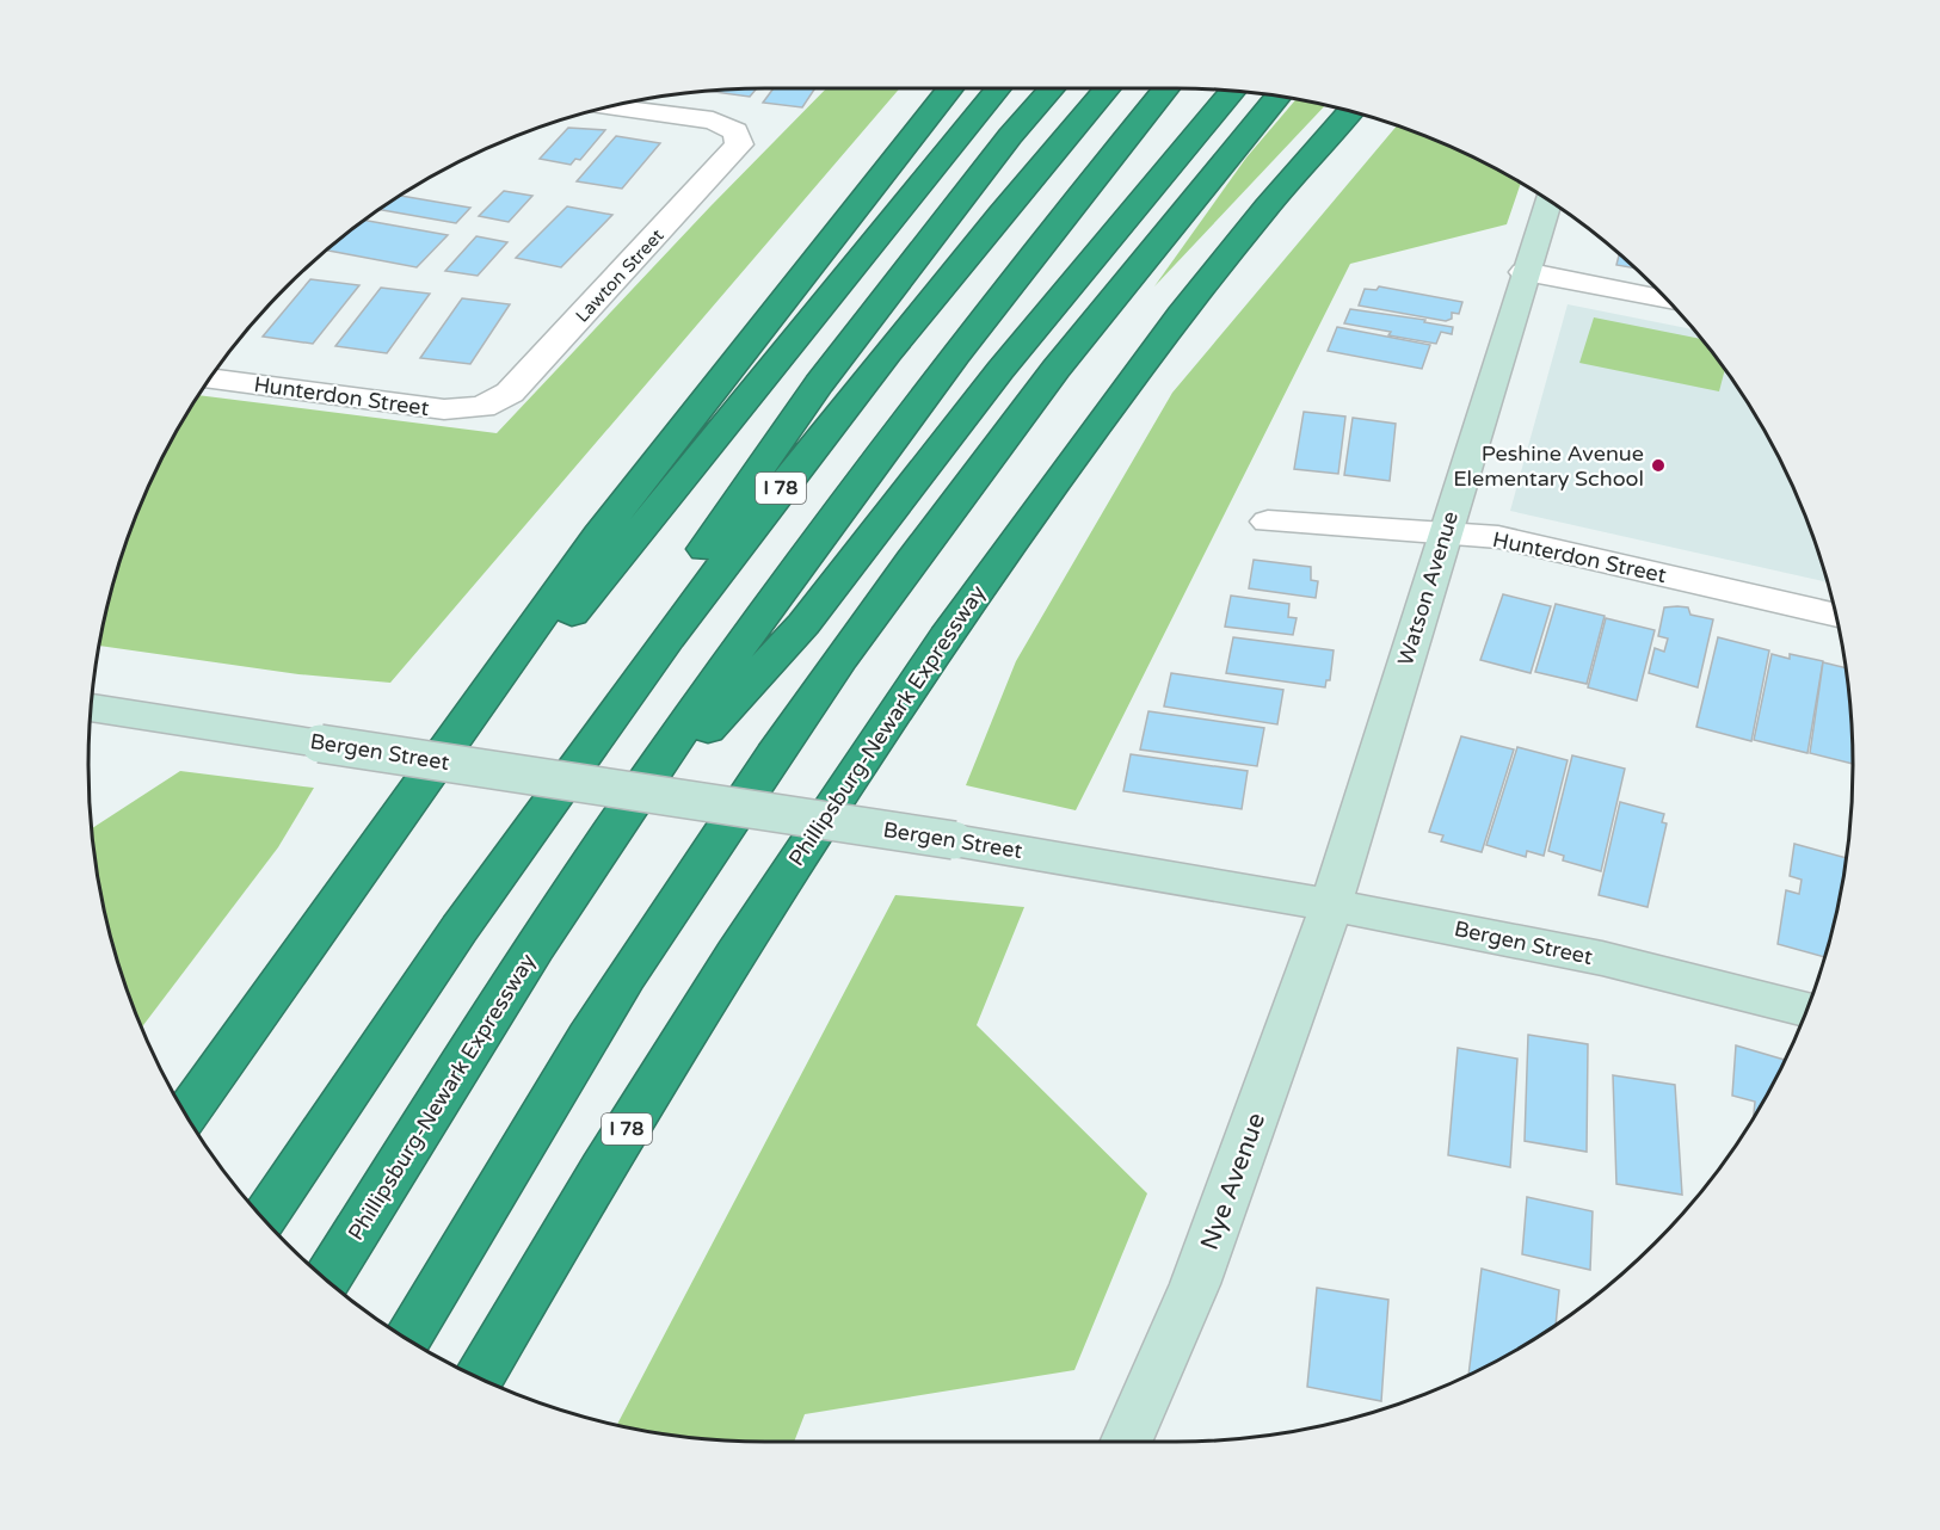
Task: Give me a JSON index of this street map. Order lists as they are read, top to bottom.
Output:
{
  "streets": {
    "highway": ["I 78", "Phillipsburg-Newark Expressway"],
    "street": [
      "Lawton Street",
      "Hunterdon Street",
      "Watson Avenue",
      "Bergen Street",
      "Nye Avenue"
    ]
  },
  "crossings": [
    ["Lawton Street", "Hunterdon Street"],
    ["Hunterdon Street", "Watson Avenue"],
    ["Watson Avenue", "Bergen Street"],
    ["Watson Avenue", "Nye Avenue"],
    ["Bergen Street", "Nye Avenue"]
  ],
  "places": ["Peshine Avenue Elementary School"]
}
